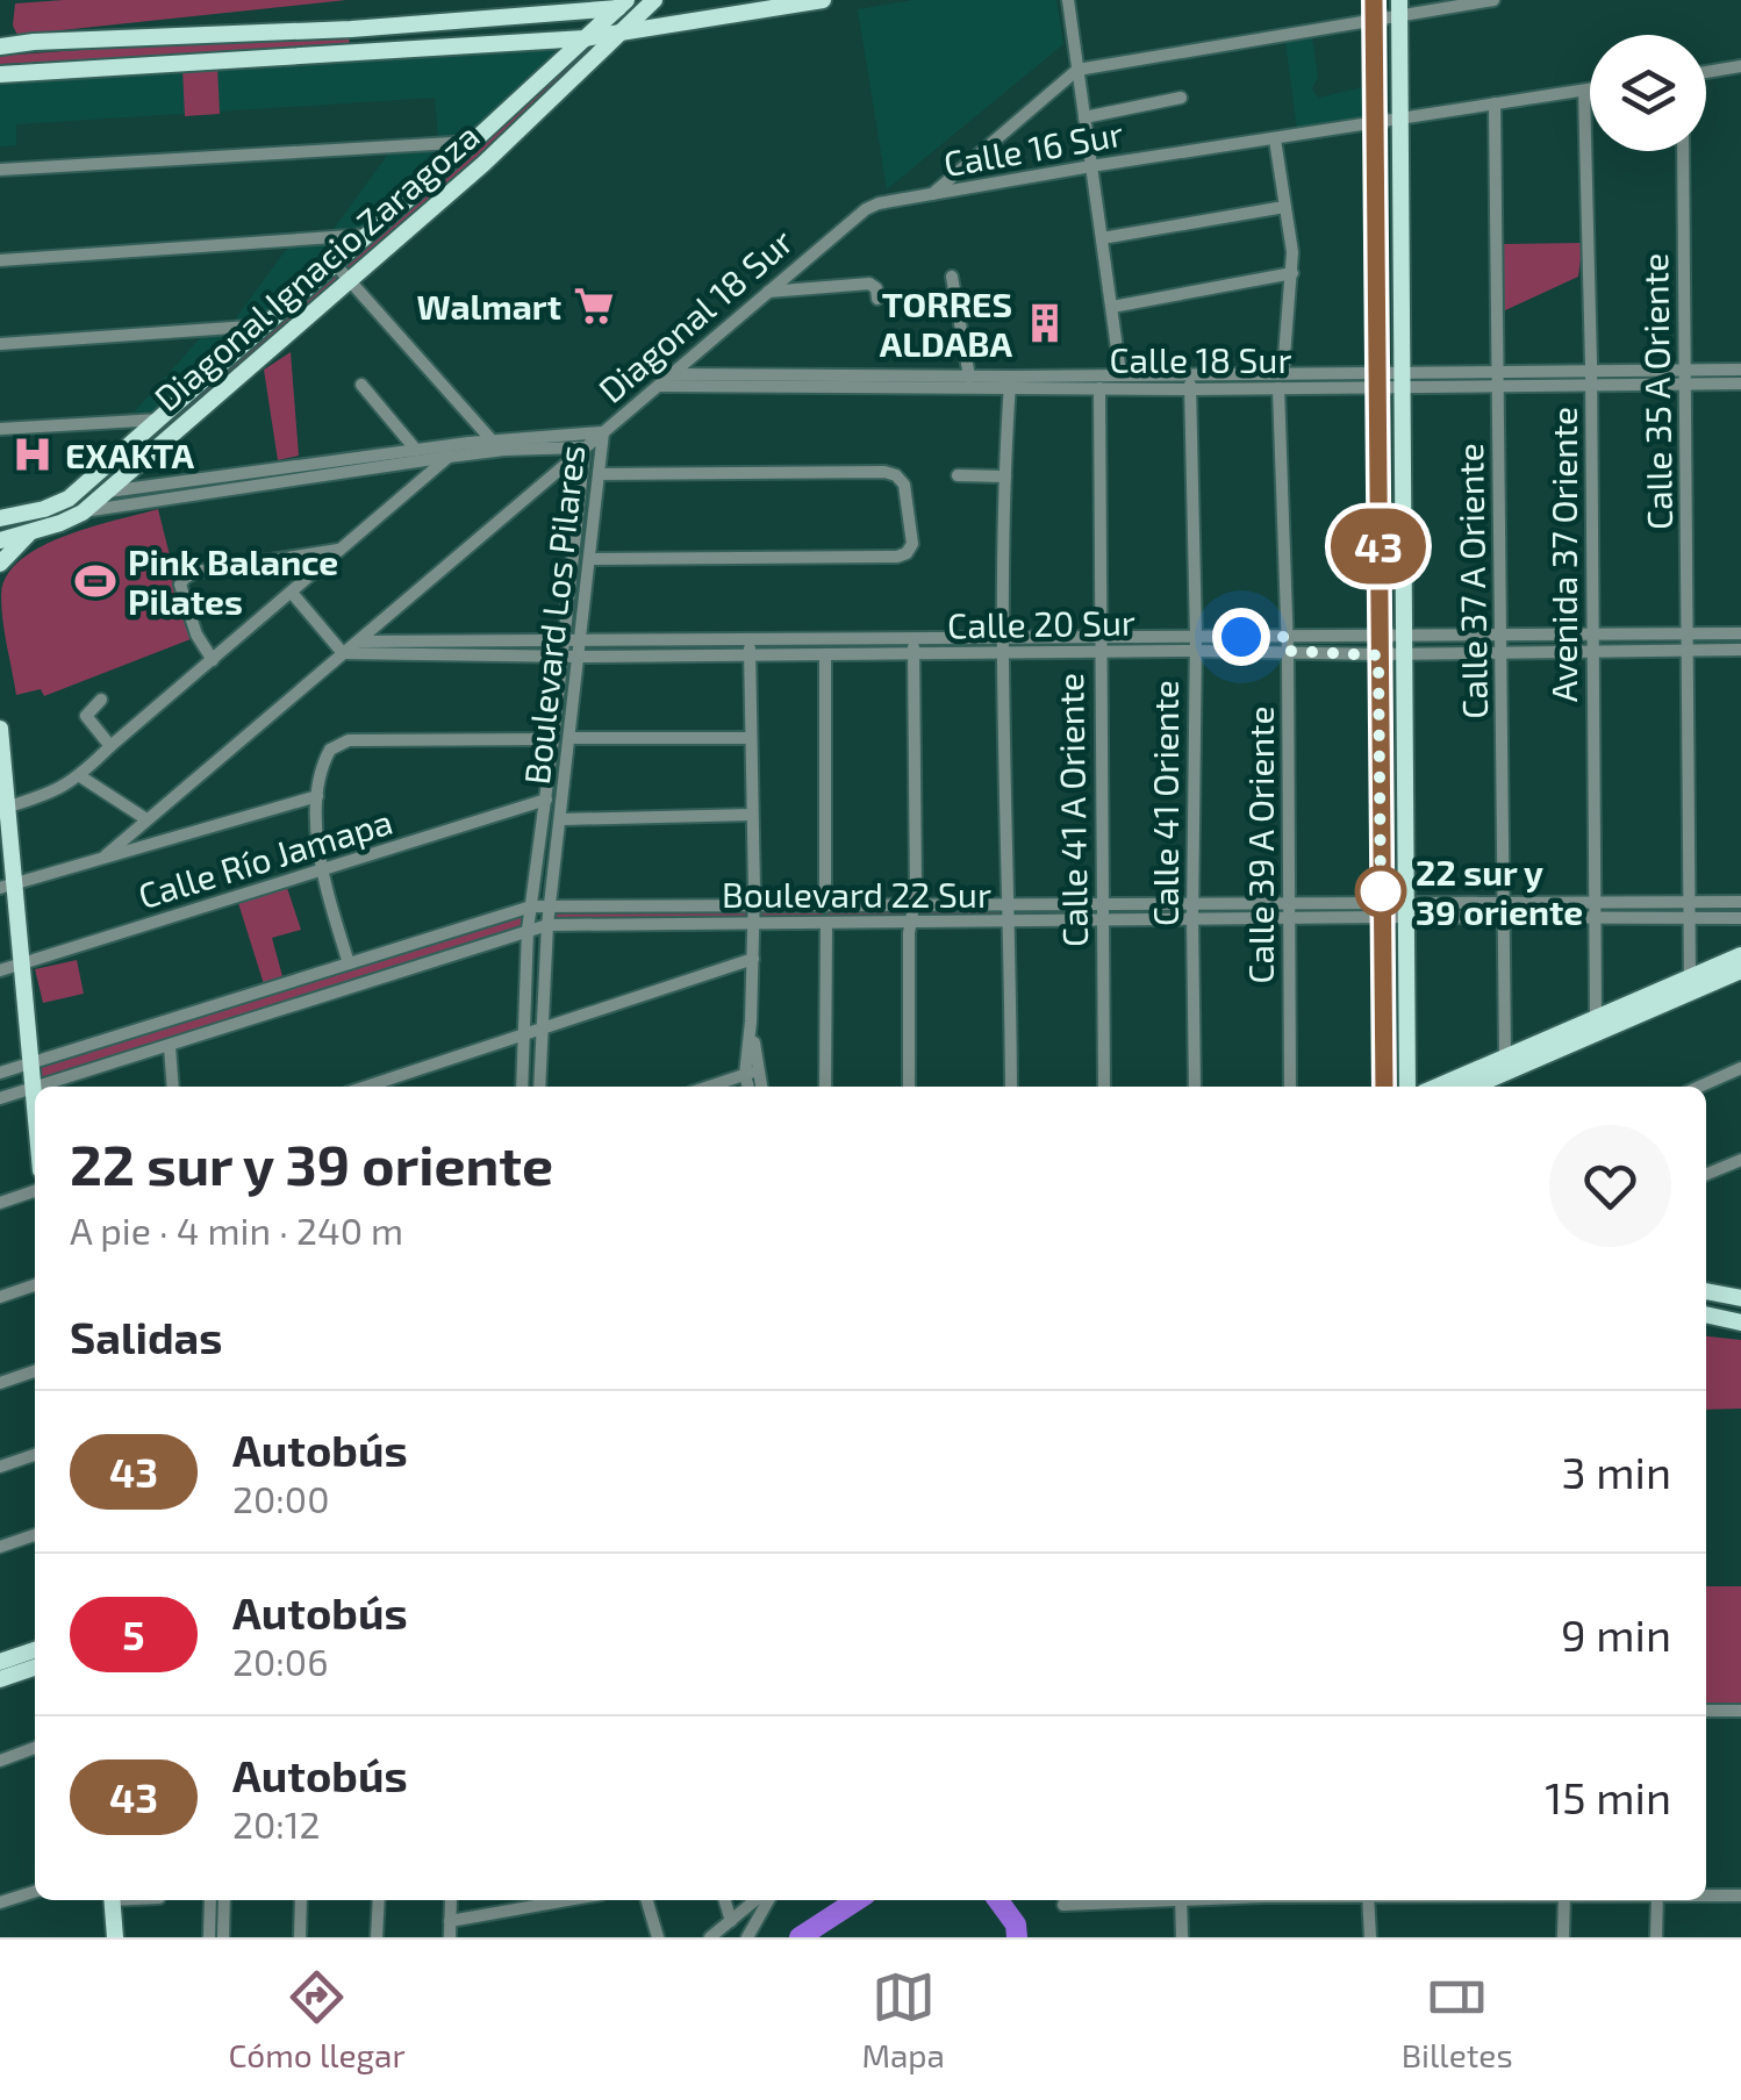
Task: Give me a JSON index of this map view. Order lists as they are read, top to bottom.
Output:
{
  "streets": {
    "main road": ["Diagonal Ignacio Zaragoza"],
    "street": [
      "Calle 16 Sur",
      "Diagonal 18 Sur",
      "Calle 18 Sur",
      "Calle 35 A Oriente",
      "Avenida 37 Oriente",
      "Calle 37 A Oriente",
      "Boulevard Los Pilares",
      "Calle 20 Sur",
      "Calle 41 Oriente",
      "Calle 41 A Oriente",
      "Calle 39 A Oriente",
      "Calle Río Jamapa",
      "Boulevard 22 Sur"
    ]
  },
  "crossings": [
    ["Calle 16 Sur", "Diagonal 18 Sur"],
    ["Calle 16 Sur", "Avenida 37 Oriente"],
    ["Calle 16 Sur", "Calle 37 A Oriente"],
    ["Diagonal Ignacio Zaragoza", "Boulevard Los Pilares"],
    ["Diagonal 18 Sur", "Calle 18 Sur"],
    ["Diagonal 18 Sur", "Boulevard Los Pilares"],
    ["Diagonal 18 Sur", "Calle 20 Sur"],
    ["Calle 18 Sur", "Calle 35 A Oriente"],
    ["Calle 18 Sur", "Avenida 37 Oriente"],
    ["Calle 18 Sur", "Calle 37 A Oriente"],
    ["Calle 18 Sur", "Calle 41 Oriente"],
    ["Calle 18 Sur", "Calle 41 A Oriente"],
    ["Calle 18 Sur", "Calle 39 A Oriente"],
    ["Calle 35 A Oriente", "Calle 20 Sur"],
    ["Calle 35 A Oriente", "Boulevard 22 Sur"],
    ["Avenida 37 Oriente", "Calle 20 Sur"],
    ["Avenida 37 Oriente", "Boulevard 22 Sur"],
    ["Calle 37 A Oriente", "Calle 20 Sur"],
    ["Calle 37 A Oriente", "Boulevard 22 Sur"],
    ["Boulevard Los Pilares", "Calle 20 Sur"],
    ["Boulevard Los Pilares", "Calle Río Jamapa"],
    ["Boulevard Los Pilares", "Boulevard 22 Sur"],
    ["Calle 20 Sur", "Calle 41 Oriente"],
    ["Calle 20 Sur", "Calle 41 A Oriente"],
    ["Calle 20 Sur", "Calle 39 A Oriente"],
    ["Calle 41 Oriente", "Boulevard 22 Sur"],
    ["Calle 41 A Oriente", "Boulevard 22 Sur"],
    ["Calle 39 A Oriente", "Boulevard 22 Sur"]
  ],
  "places": {
    "supermarket": ["Walmart"],
    "building": ["TORRES ALDABA"],
    "hospital": ["EXAKTA"],
    "sports": ["Pink Balance Pilates"],
    "other": ["22 sur y 39 oriente"]
  },
  "lines": ["bus line 43"],
  "page": {
    "on_map": "43",
    "heading": [
      ["22 sur y 39 oriente", "A pie · 4 min · 240 m"],
      "Salidas"
    ],
    "list": [
      {
        "mark": "43",
        "name": "Autobús",
        "note": "20:00",
        "value": "3 min"
      },
      {
        "mark": "5",
        "name": "Autobús",
        "note": "20:06",
        "value": "9 min"
      },
      {
        "mark": "43",
        "name": "Autobús",
        "note": "20:12",
        "value": "15 min"
      }
    ],
    "tabs": ["Cómo llegar", "Mapa", "Billetes"]
  }
}
